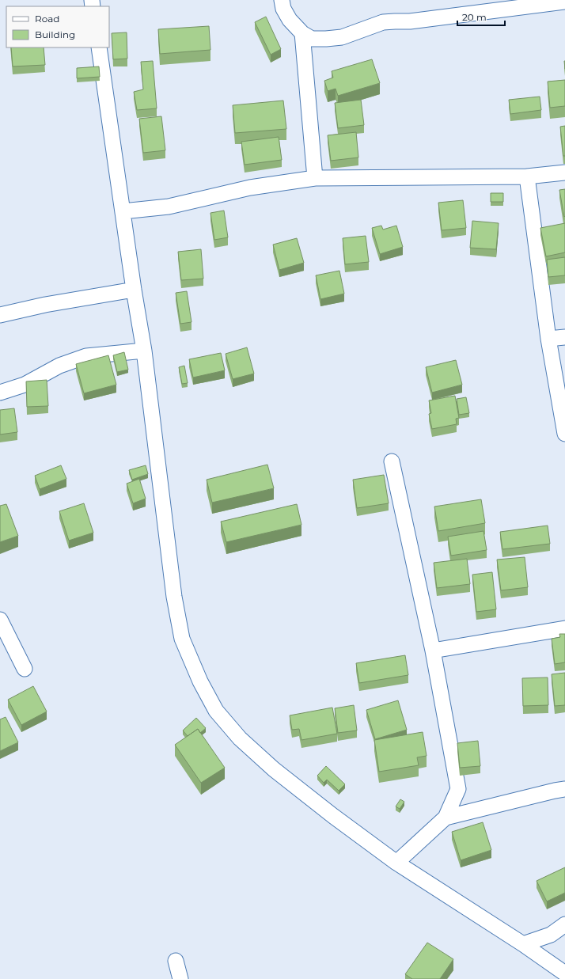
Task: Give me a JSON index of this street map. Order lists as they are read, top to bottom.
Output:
{
  "legend": ["Road", "Building"],
  "scale_bar": "20 m"
}
